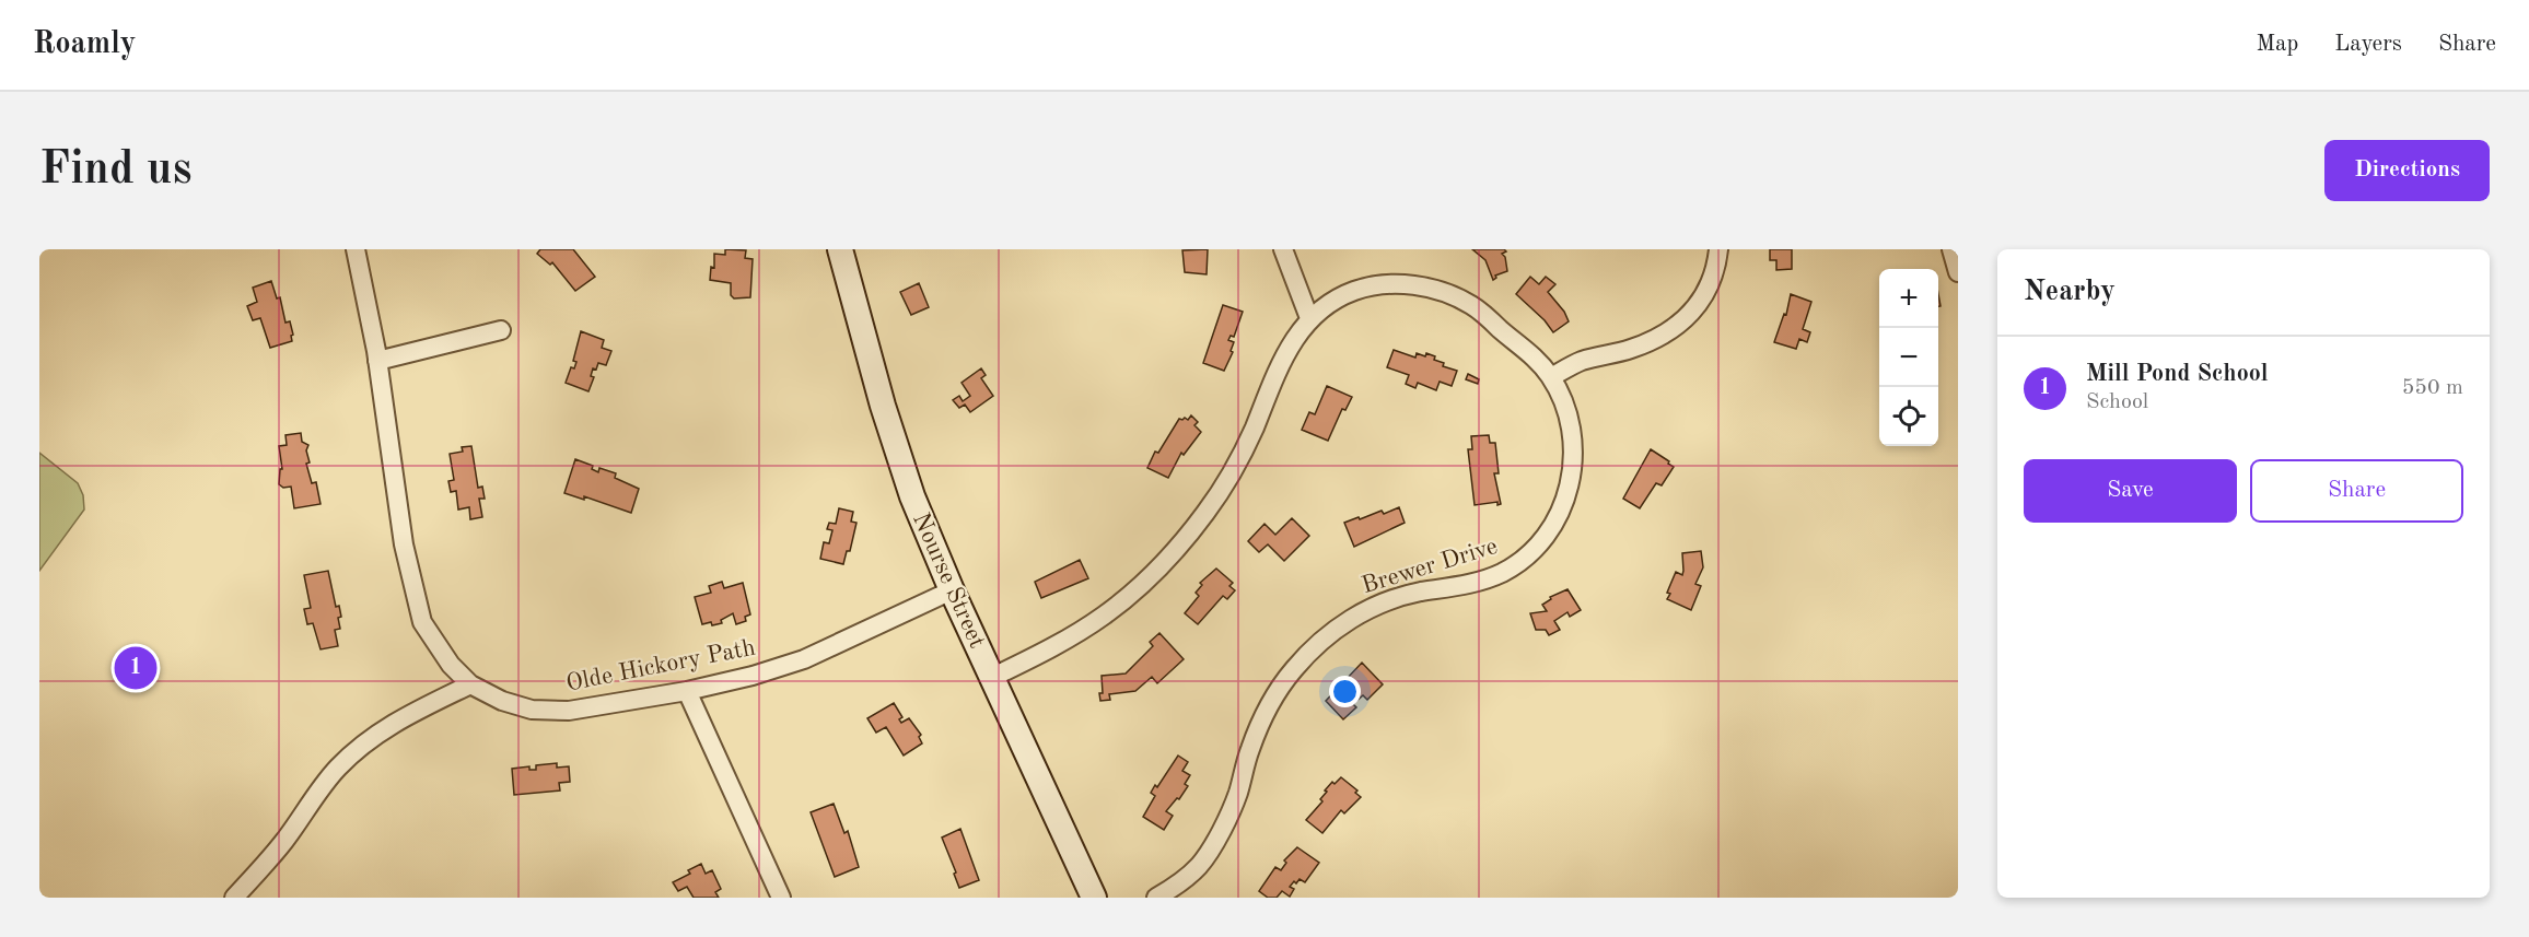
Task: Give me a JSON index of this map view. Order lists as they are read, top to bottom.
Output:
{
  "streets": {
    "main road": ["Nourse Street"],
    "street": ["Brewer Drive", "Olde Hickory Path"]
  },
  "crossings": [
    ["Brewer Drive", "Nourse Street"],
    ["Nourse Street", "Olde Hickory Path"]
  ],
  "page": {
    "header": "Roamly",
    "nav": ["Map", "Layers", "Share"],
    "buttons": [
      "Directions",
      ["Save", "Share"]
    ],
    "title": "Find us",
    "heading": "Nearby",
    "map_buttons": ["+", "−"],
    "list": [
      {
        "mark": "1",
        "name": "Mill Pond School",
        "note": "School",
        "value": "550 m"
      }
    ],
    "pins": "1"
  }
}
